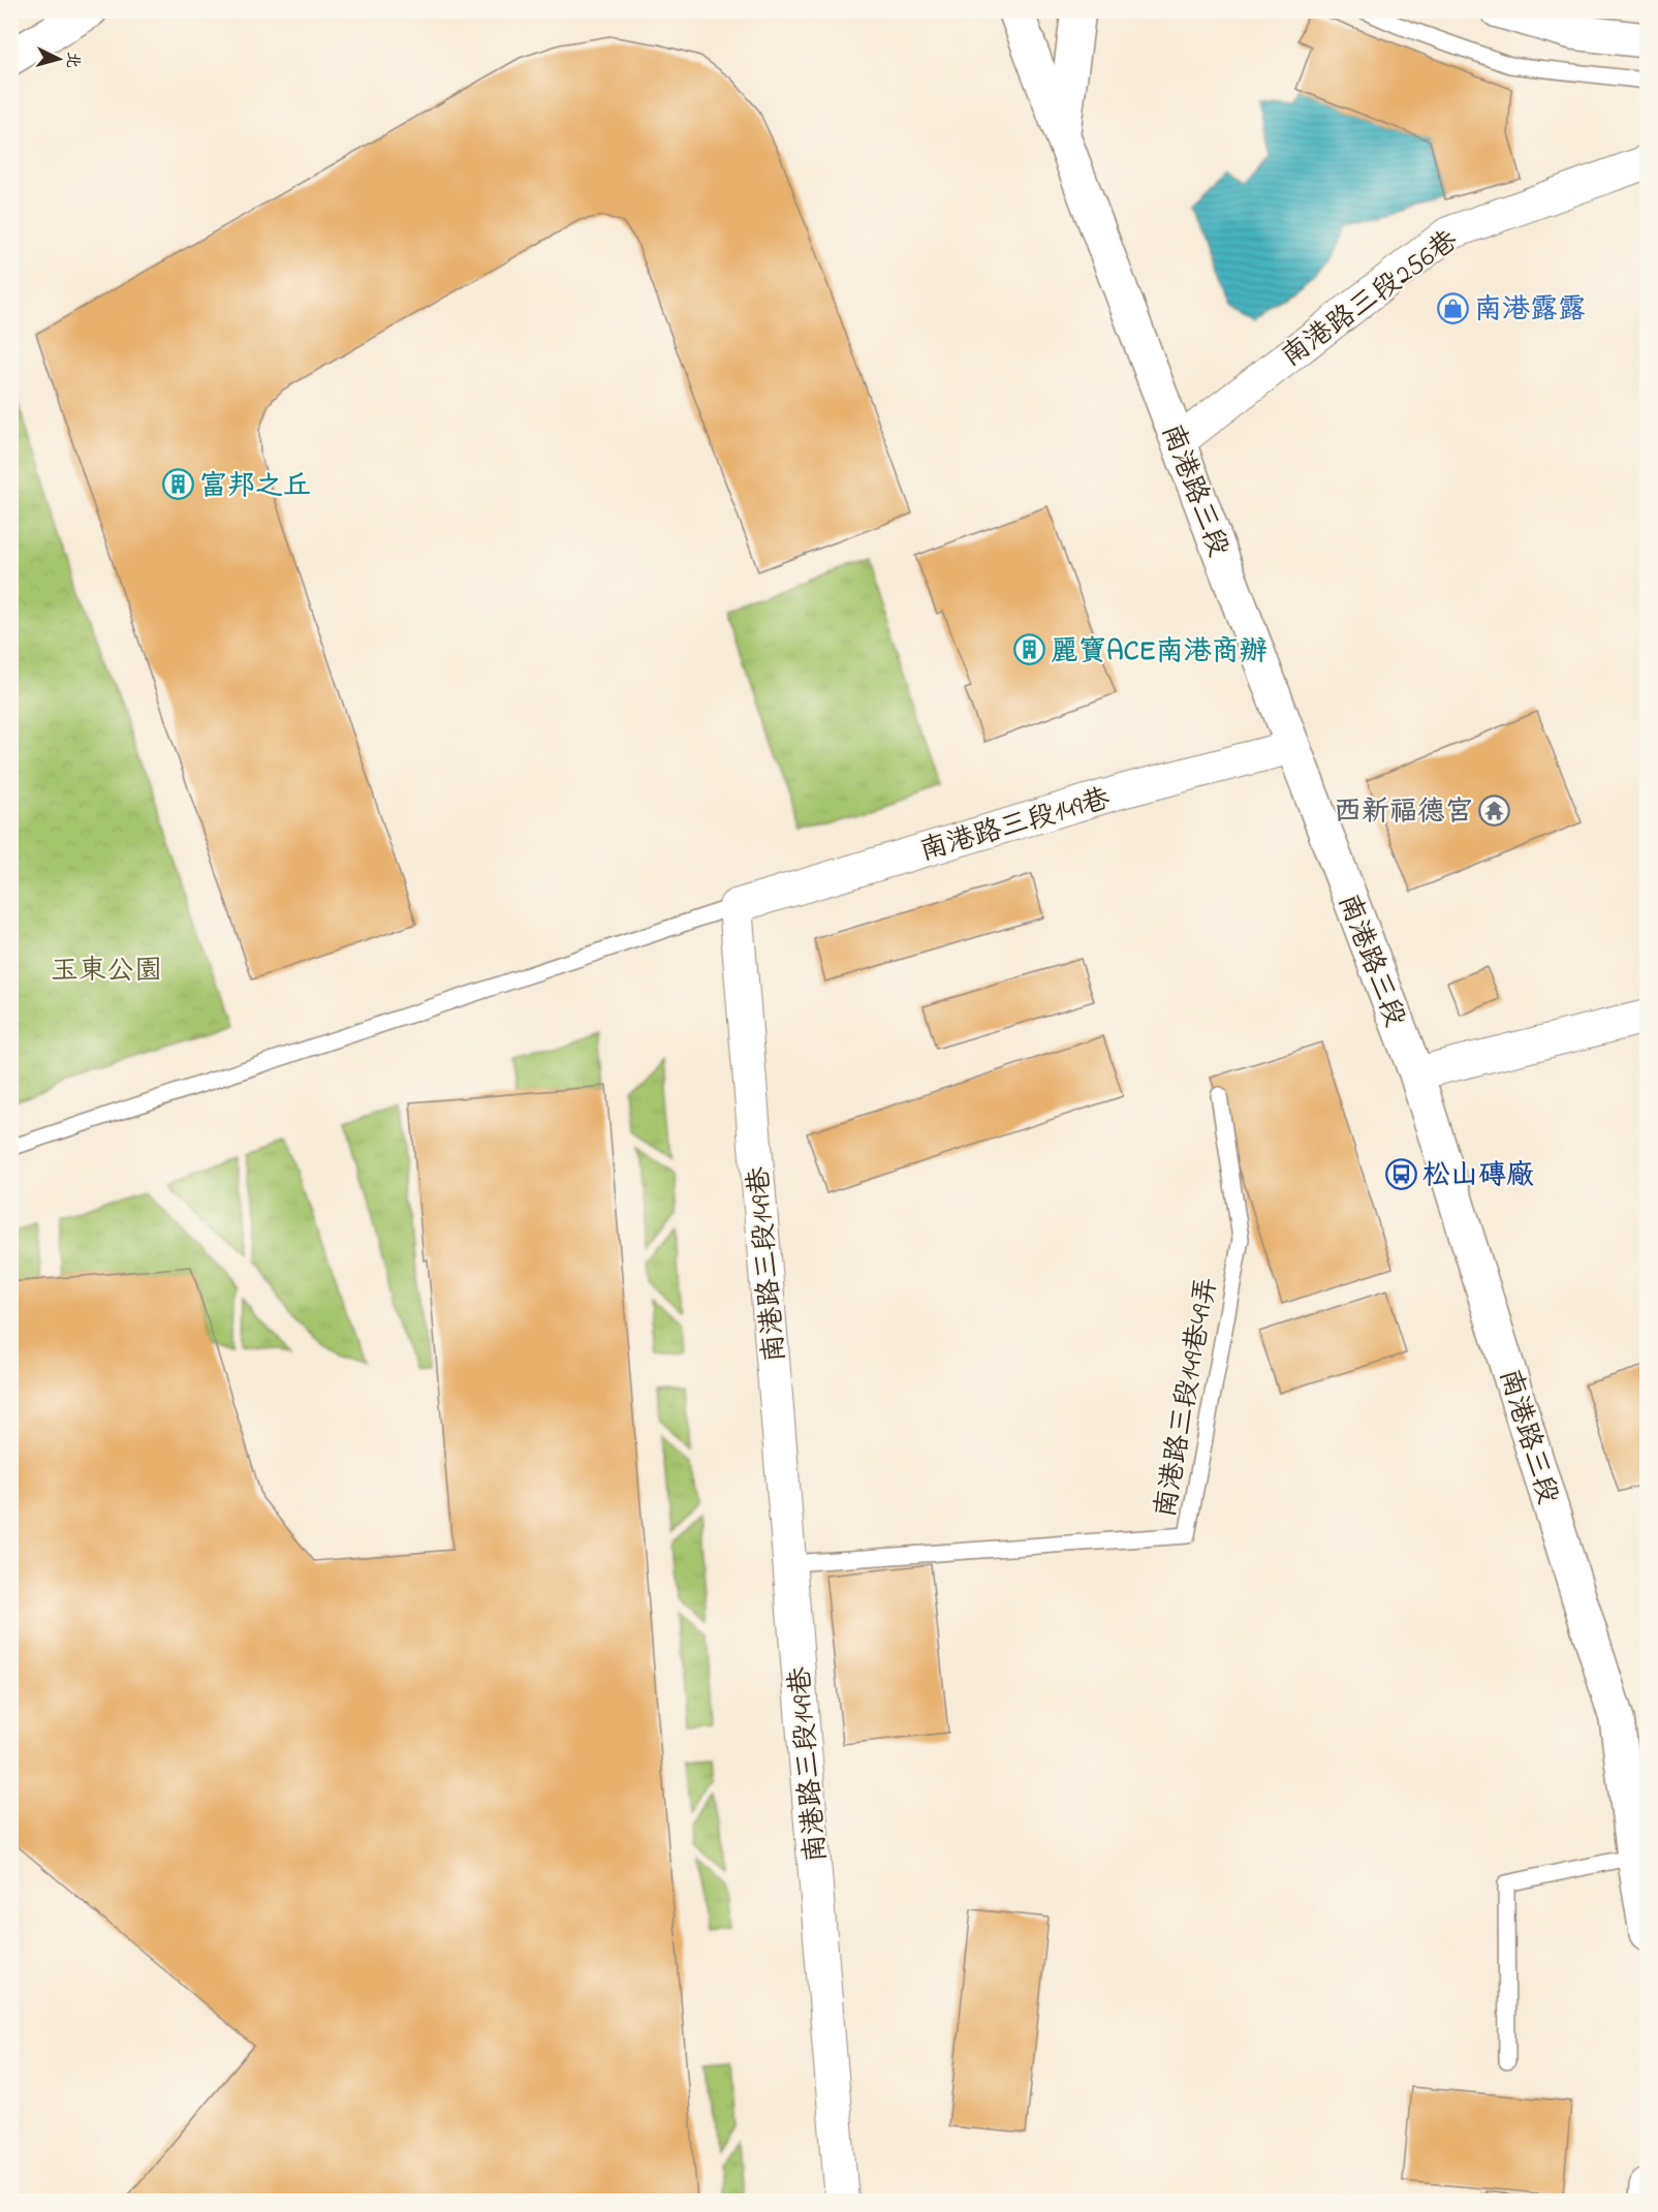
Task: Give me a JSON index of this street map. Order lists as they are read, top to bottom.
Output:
{
  "streets": {
    "main road": ["南港路三段"],
    "street": ["南港路三段256巷", "南港路三段149巷"],
    "lane": ["南港路三段149巷49弄"]
  },
  "crossings": [
    ["南港路三段256巷", "南港路三段"],
    ["南港路三段", "南港路三段149巷"],
    ["南港路三段149巷", "南港路三段149巷49弄"]
  ],
  "parks": ["玉東公園"],
  "places": {
    "shop": ["南港露露"],
    "building": ["富邦之丘", "麗寶ACE南港商辦"],
    "temple": ["西新福德宮"],
    "bus stop": ["松山磚廠"]
  },
  "north": "right"
}
